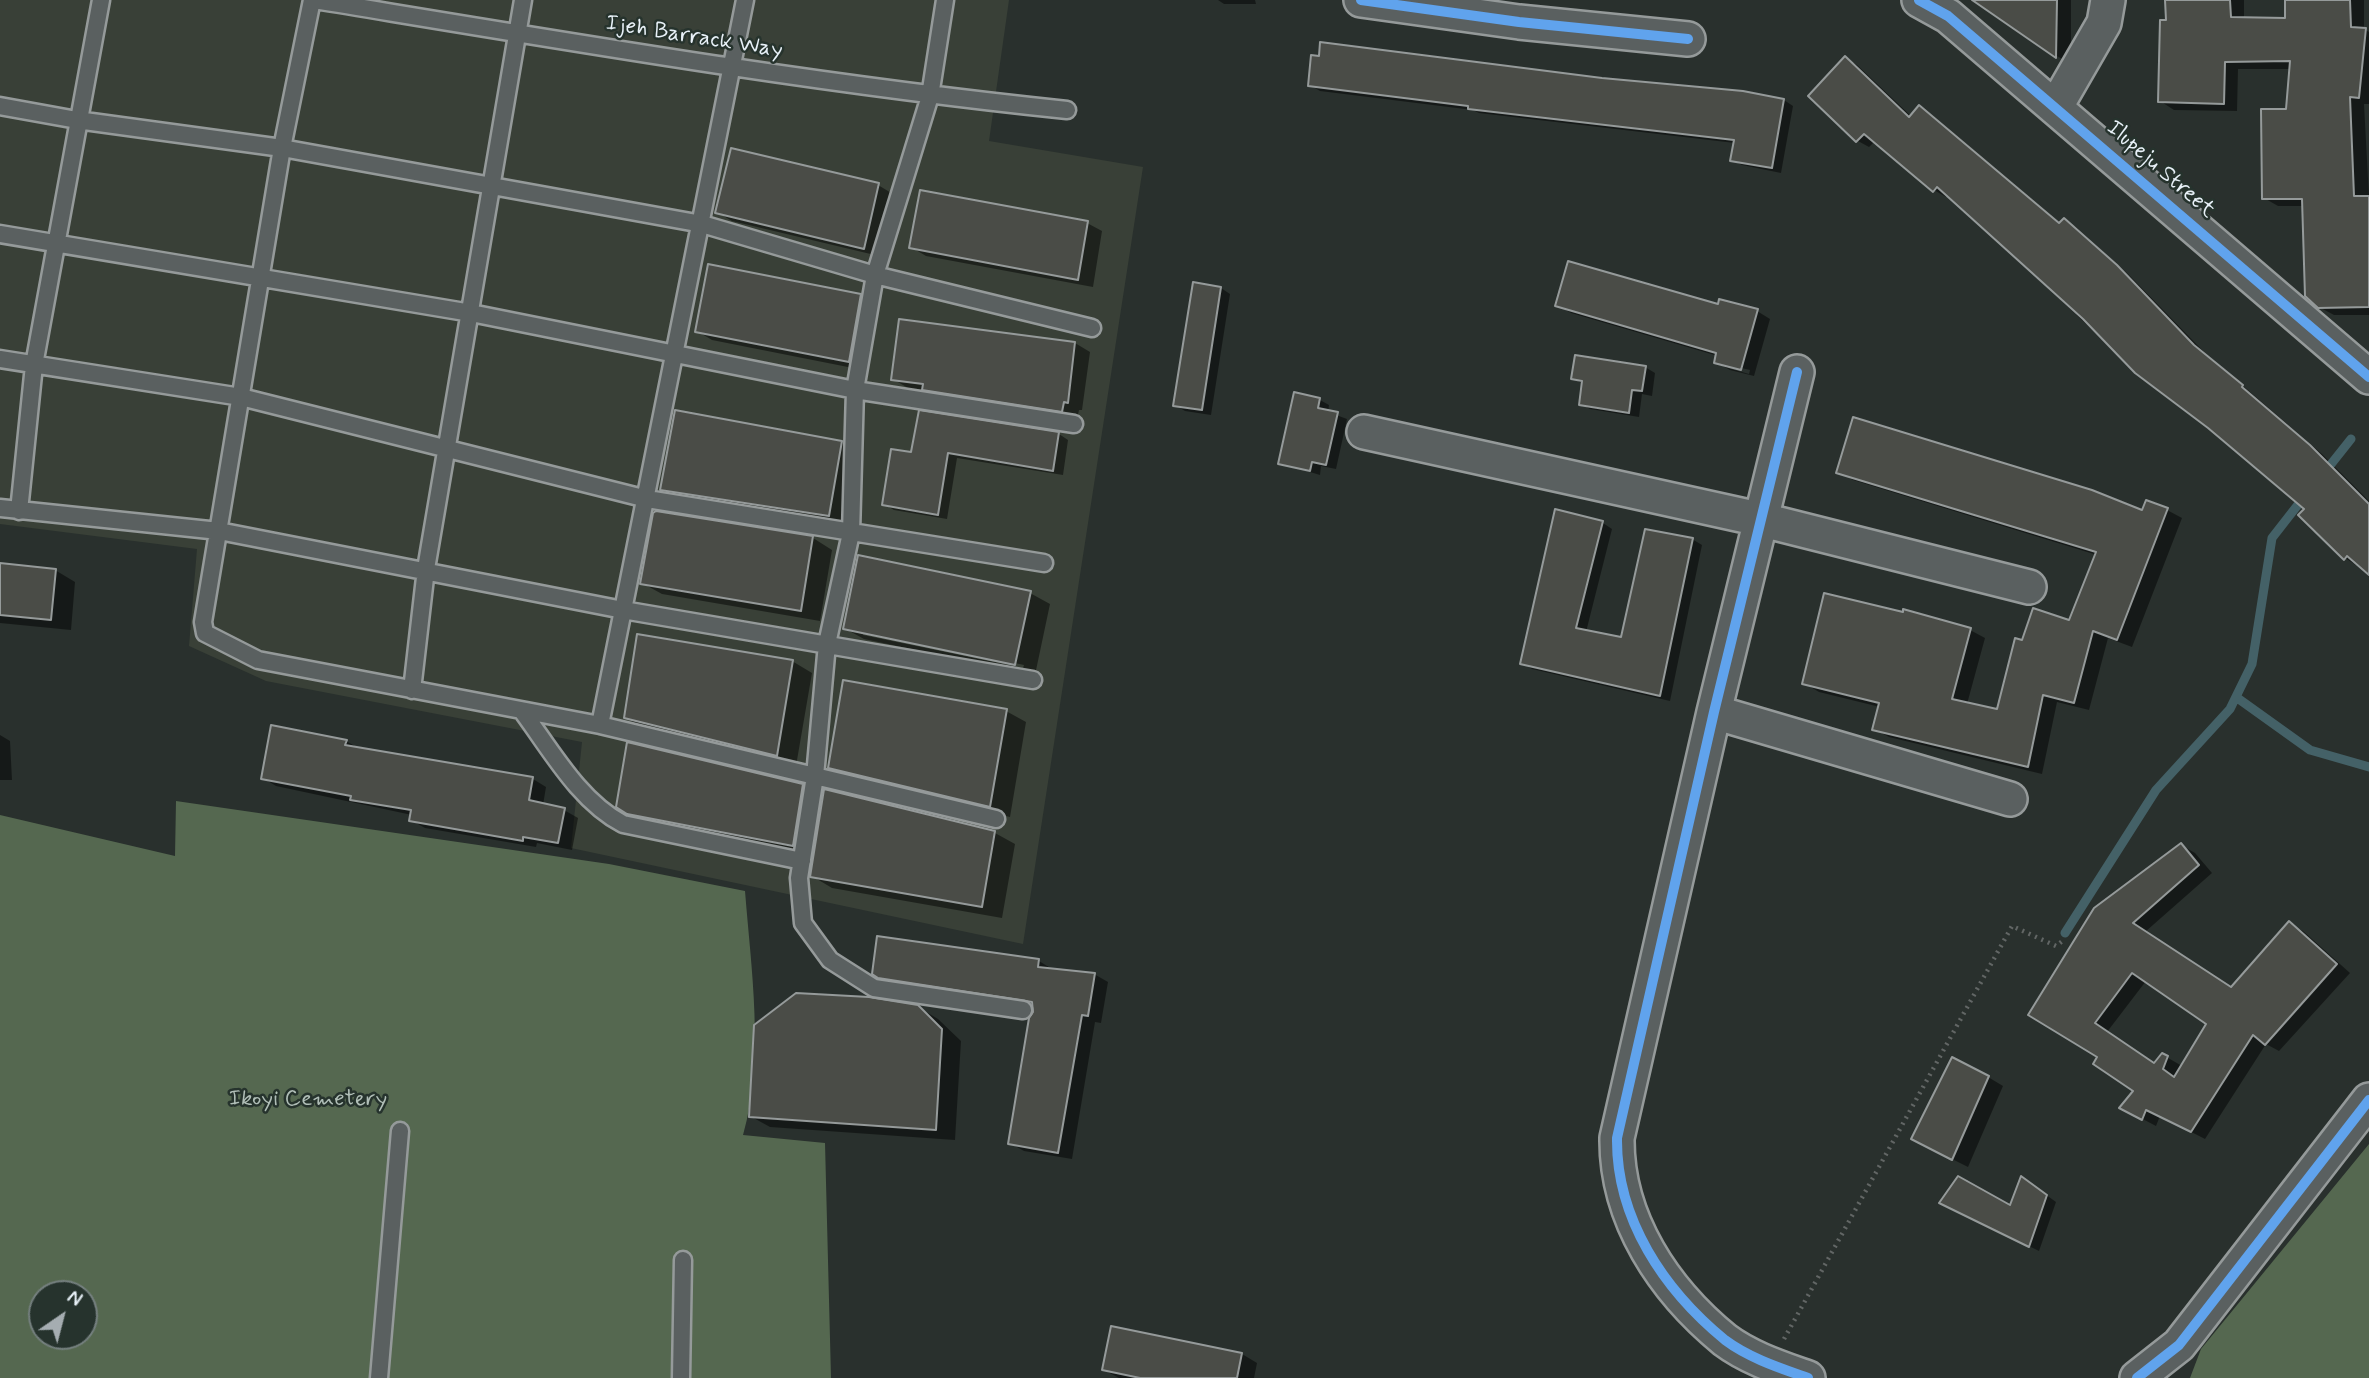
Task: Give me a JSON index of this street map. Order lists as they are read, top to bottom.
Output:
{
  "streets": {
    "street": ["Ilupeju Street"],
    "lane": ["Ijeh Barrack Way"]
  },
  "parks": ["Ikoyi Cemetery"],
  "north": "top right"
}
